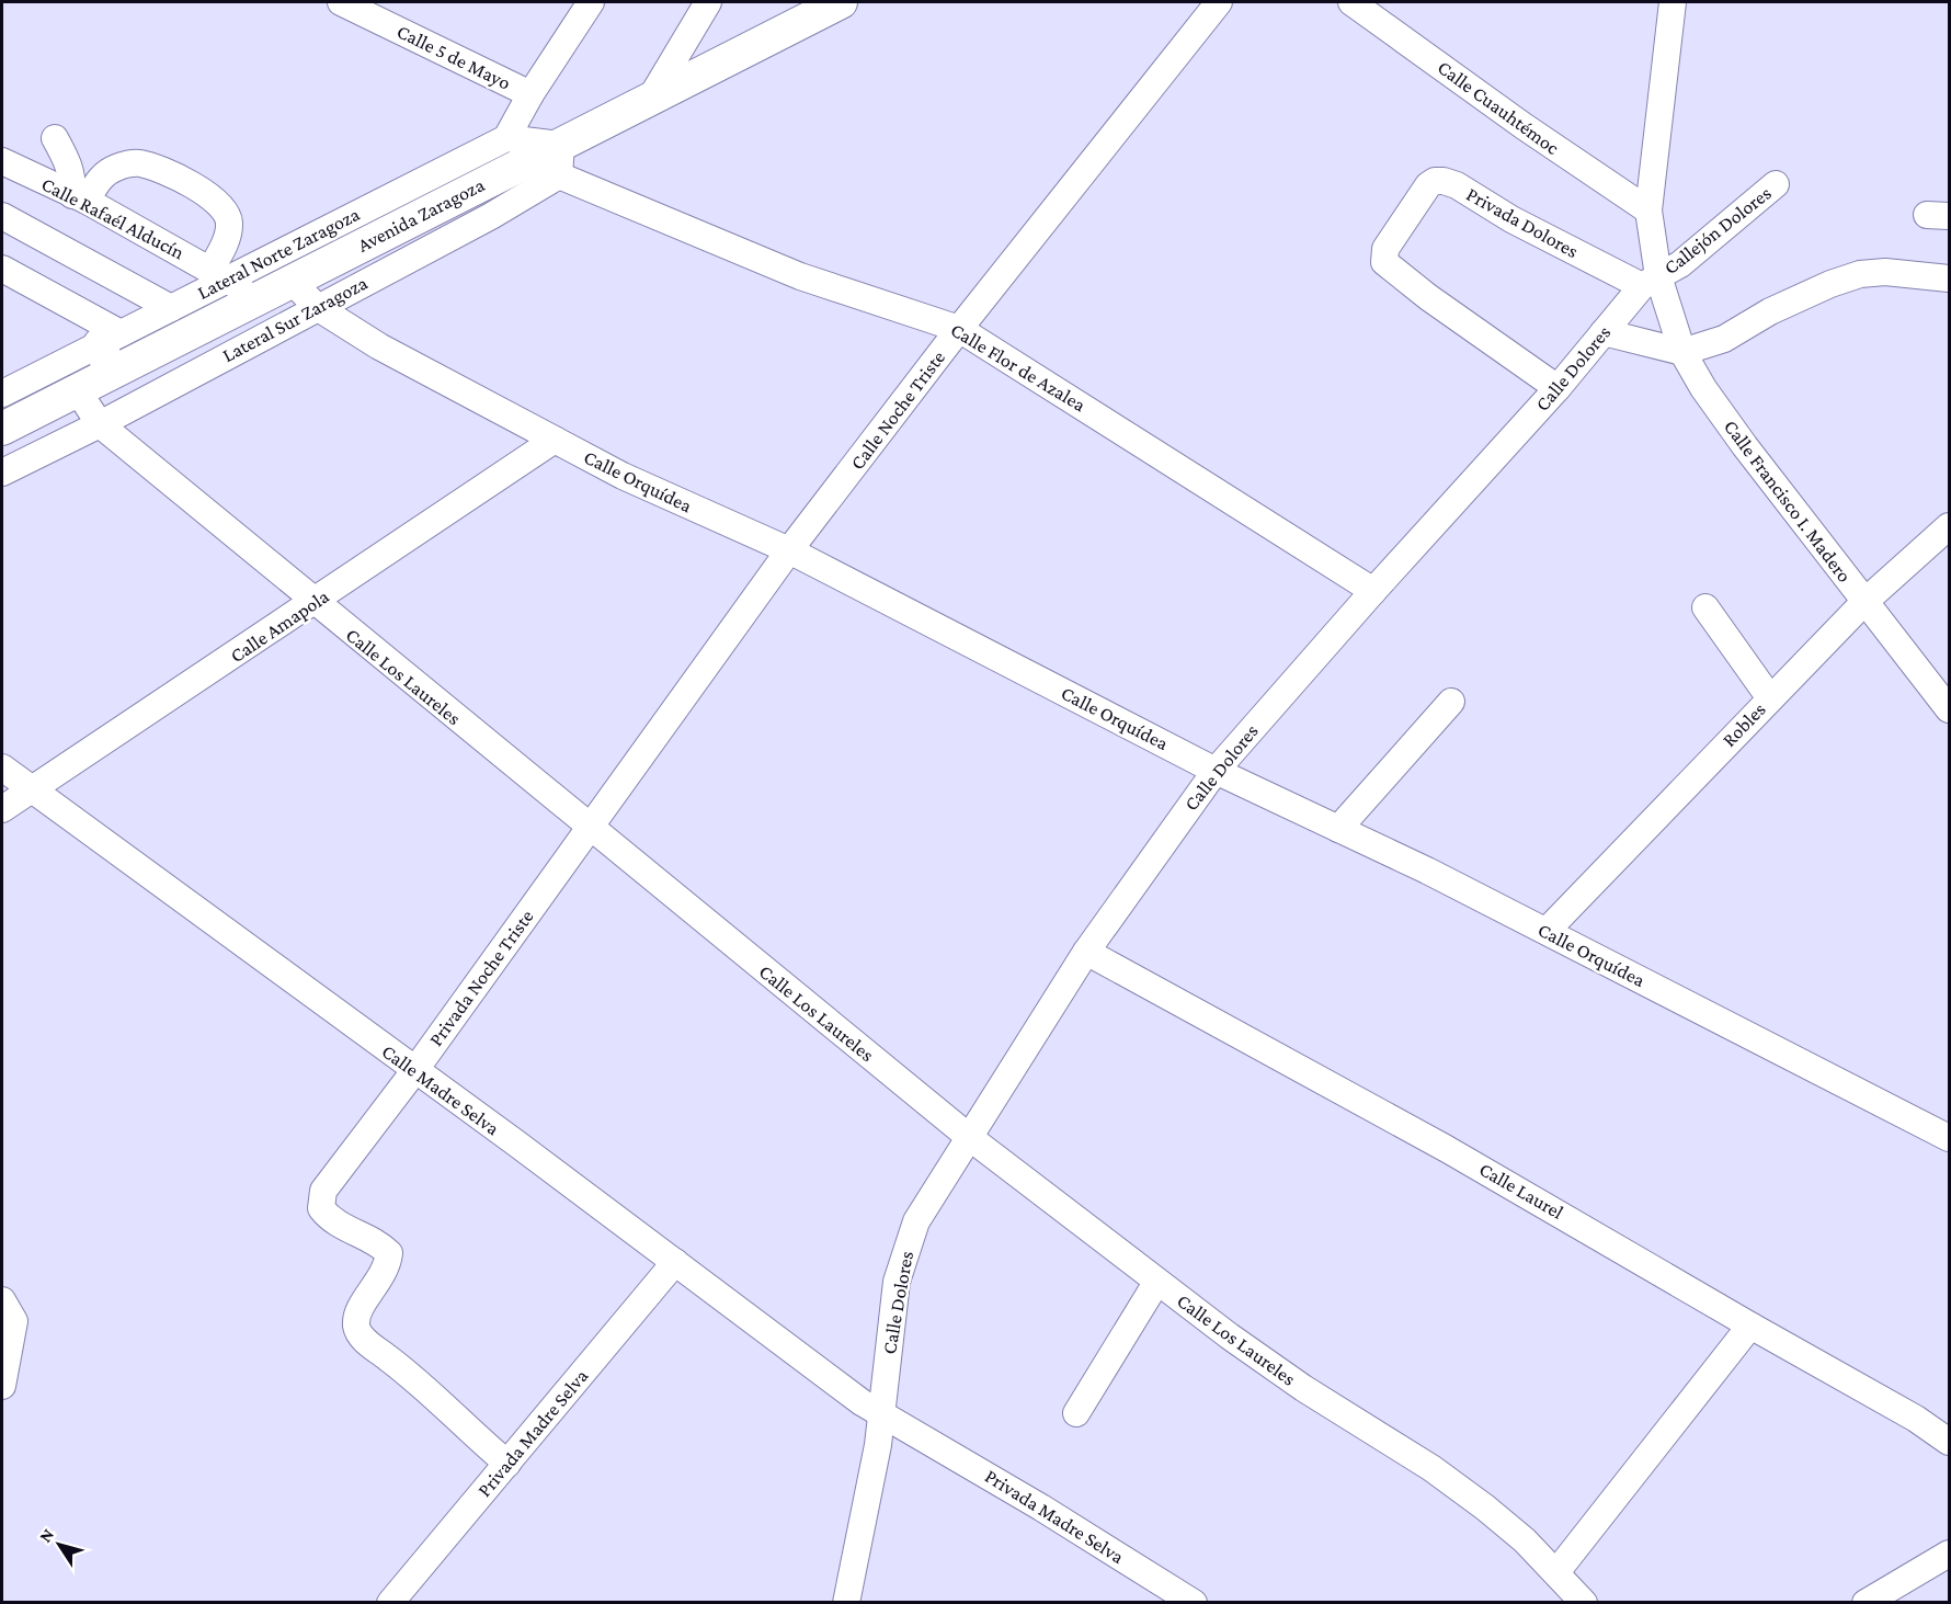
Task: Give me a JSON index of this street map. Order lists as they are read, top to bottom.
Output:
{
  "streets": {
    "main road": ["Avenida Zaragoza"],
    "street": [
      "Calle 5 de Mayo",
      "Calle Cuauhtémoc",
      "Calle Rafaél Alducín",
      "Privada Dolores",
      "Callejón Dolores",
      "Lateral Norte Zaragoza",
      "Lateral Sur Zaragoza",
      "Calle Flor de Azalea",
      "Calle Dolores",
      "Calle Noche Triste",
      "Calle Orquídea",
      "Calle Francisco I. Madero",
      "Calle Amapola",
      "Calle Los Laureles",
      "Robles",
      "Privada Noche Triste",
      "Calle Madre Selva",
      "Calle Laurel",
      "Privada Madre Selva"
    ]
  },
  "crossings": [
    ["Avenida Zaragoza", "Calle Rafaél Alducín"],
    ["Avenida Zaragoza", "Lateral Norte Zaragoza"],
    ["Avenida Zaragoza", "Lateral Sur Zaragoza"],
    ["Avenida Zaragoza", "Calle Flor de Azalea"],
    ["Avenida Zaragoza", "Calle Orquídea"],
    ["Avenida Zaragoza", "Calle Los Laureles"],
    ["Calle Rafaél Alducín", "Lateral Norte Zaragoza"],
    ["Privada Dolores", "Callejón Dolores"],
    ["Privada Dolores", "Calle Dolores"],
    ["Privada Dolores", "Calle Francisco I. Madero"],
    ["Callejón Dolores", "Calle Dolores"],
    ["Callejón Dolores", "Calle Francisco I. Madero"],
    ["Lateral Sur Zaragoza", "Calle Flor de Azalea"],
    ["Lateral Sur Zaragoza", "Calle Orquídea"],
    ["Lateral Sur Zaragoza", "Calle Los Laureles"],
    ["Calle Flor de Azalea", "Calle Dolores"],
    ["Calle Flor de Azalea", "Calle Noche Triste"],
    ["Calle Dolores", "Calle Orquídea"],
    ["Calle Dolores", "Calle Francisco I. Madero"],
    ["Calle Dolores", "Calle Los Laureles"],
    ["Calle Dolores", "Calle Madre Selva"],
    ["Calle Dolores", "Calle Laurel"],
    ["Calle Dolores", "Privada Madre Selva"],
    ["Calle Noche Triste", "Calle Orquídea"],
    ["Calle Noche Triste", "Calle Los Laureles"],
    ["Calle Noche Triste", "Privada Noche Triste"],
    ["Calle Orquídea", "Calle Amapola"],
    ["Calle Orquídea", "Robles"],
    ["Calle Francisco I. Madero", "Robles"],
    ["Calle Amapola", "Calle Los Laureles"],
    ["Calle Amapola", "Calle Madre Selva"],
    ["Calle Los Laureles", "Privada Noche Triste"],
    ["Privada Noche Triste", "Calle Madre Selva"],
    ["Privada Noche Triste", "Privada Madre Selva"],
    ["Calle Madre Selva", "Privada Madre Selva"]
  ],
  "north": "top left"
}
